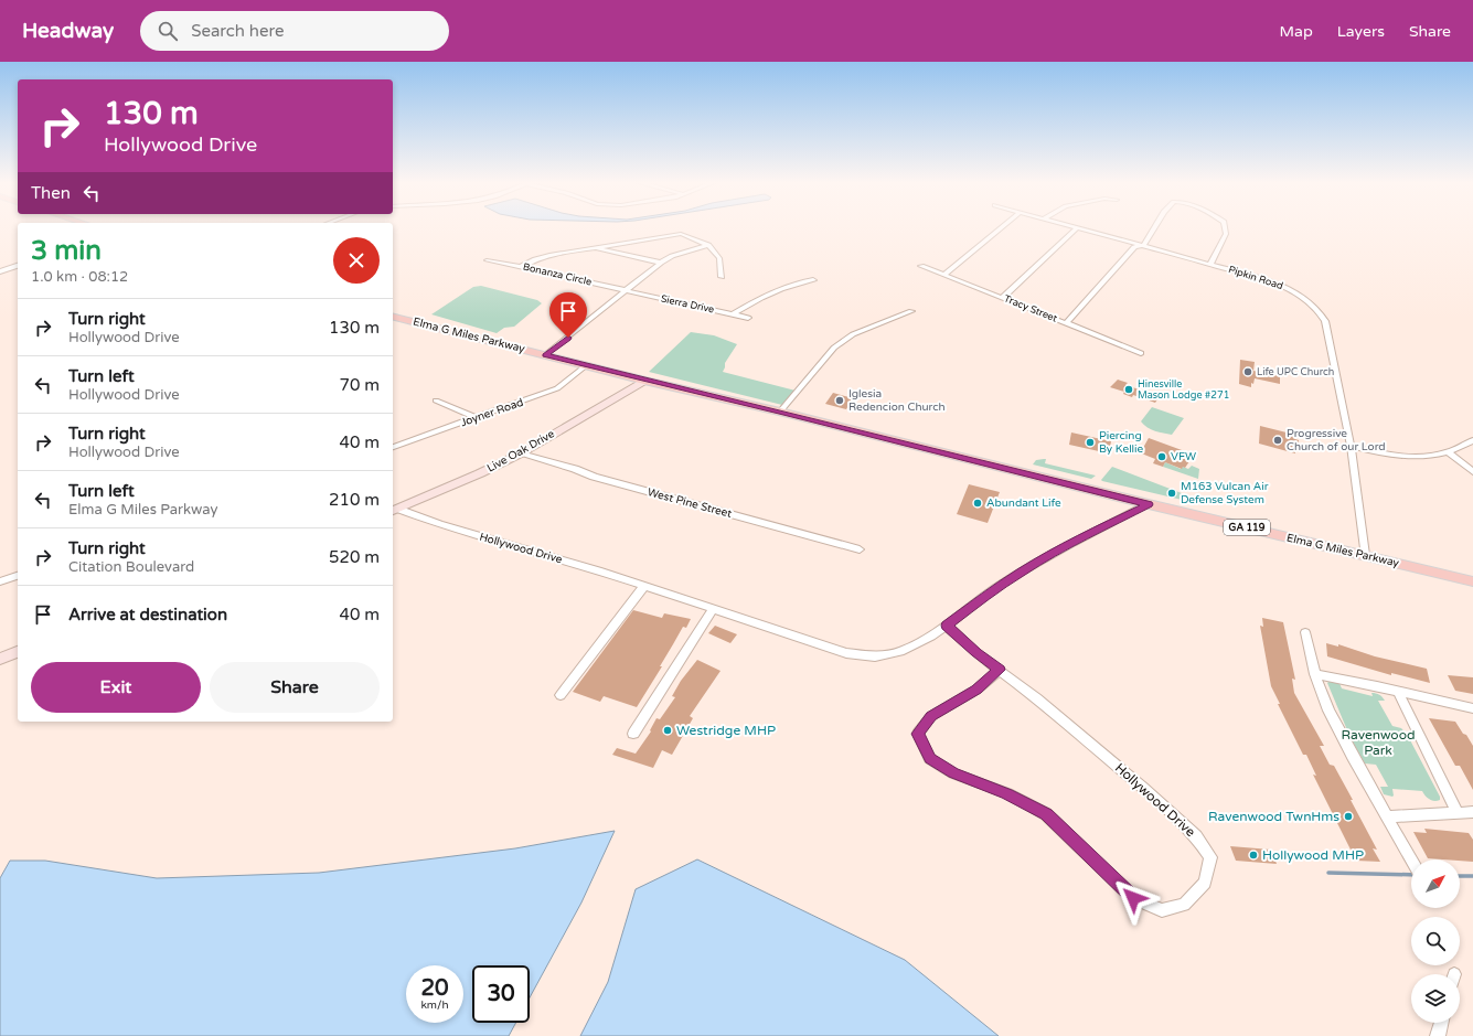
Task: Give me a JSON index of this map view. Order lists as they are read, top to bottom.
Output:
{
  "streets": {
    "main road": ["Elma G Miles Parkway", "GA 119"],
    "street": [
      "Bonanza Circle",
      "Pipkin Road",
      "Sierra Drive",
      "Tracy Street",
      "Joyner Road",
      "Live Oak Drive",
      "West Pine Street",
      "Hollywood Drive"
    ]
  },
  "crossings": [
    ["Bonanza Circle", "Sierra Drive"],
    ["Pipkin Road", "Elma G Miles Parkway"],
    ["Elma G Miles Parkway", "Joyner Road"],
    ["Elma G Miles Parkway", "Live Oak Drive"],
    ["Elma G Miles Parkway", "Hollywood Drive"],
    ["Live Oak Drive", "West Pine Street"],
    ["Live Oak Drive", "Hollywood Drive"]
  ],
  "parks": ["Ravenwood Park"],
  "places": [
    "Life UPC Church",
    "Hinesville Mason Lodge #271",
    "Iglesia Redencion Church",
    "Progressive Church of our Lord",
    "Piercing By Kellie",
    "VFW",
    "M163 Vulcan Air Defense System",
    "Abundant Life",
    "Westridge MHP",
    "Ravenwood TwnHms",
    "Hollywood MHP"
  ],
  "north": "top right",
  "page": {
    "header": "Headway",
    "search": "Search here",
    "nav": ["Map", "Layers", "Share"],
    "turn": ["130 m", "Hollywood Drive"],
    "then": "Then",
    "heading": ["3 min", "1.0 km · 08:12"],
    "list": [
      {
        "name": "Turn right",
        "note": "Hollywood Drive",
        "value": "130 m"
      },
      {
        "name": "Turn left",
        "note": "Hollywood Drive",
        "value": "70 m"
      },
      {
        "name": "Turn right",
        "note": "Hollywood Drive",
        "value": "40 m"
      },
      {
        "name": "Turn left",
        "note": "Elma G Miles Parkway",
        "value": "210 m"
      },
      {
        "name": "Turn right",
        "note": "Citation Boulevard",
        "value": "520 m"
      },
      {
        "name": "Arrive at destination",
        "value": "40 m"
      }
    ],
    "buttons": ["Exit", "Share"],
    "speed": "20 km/h",
    "limit": "30"
  }
}
